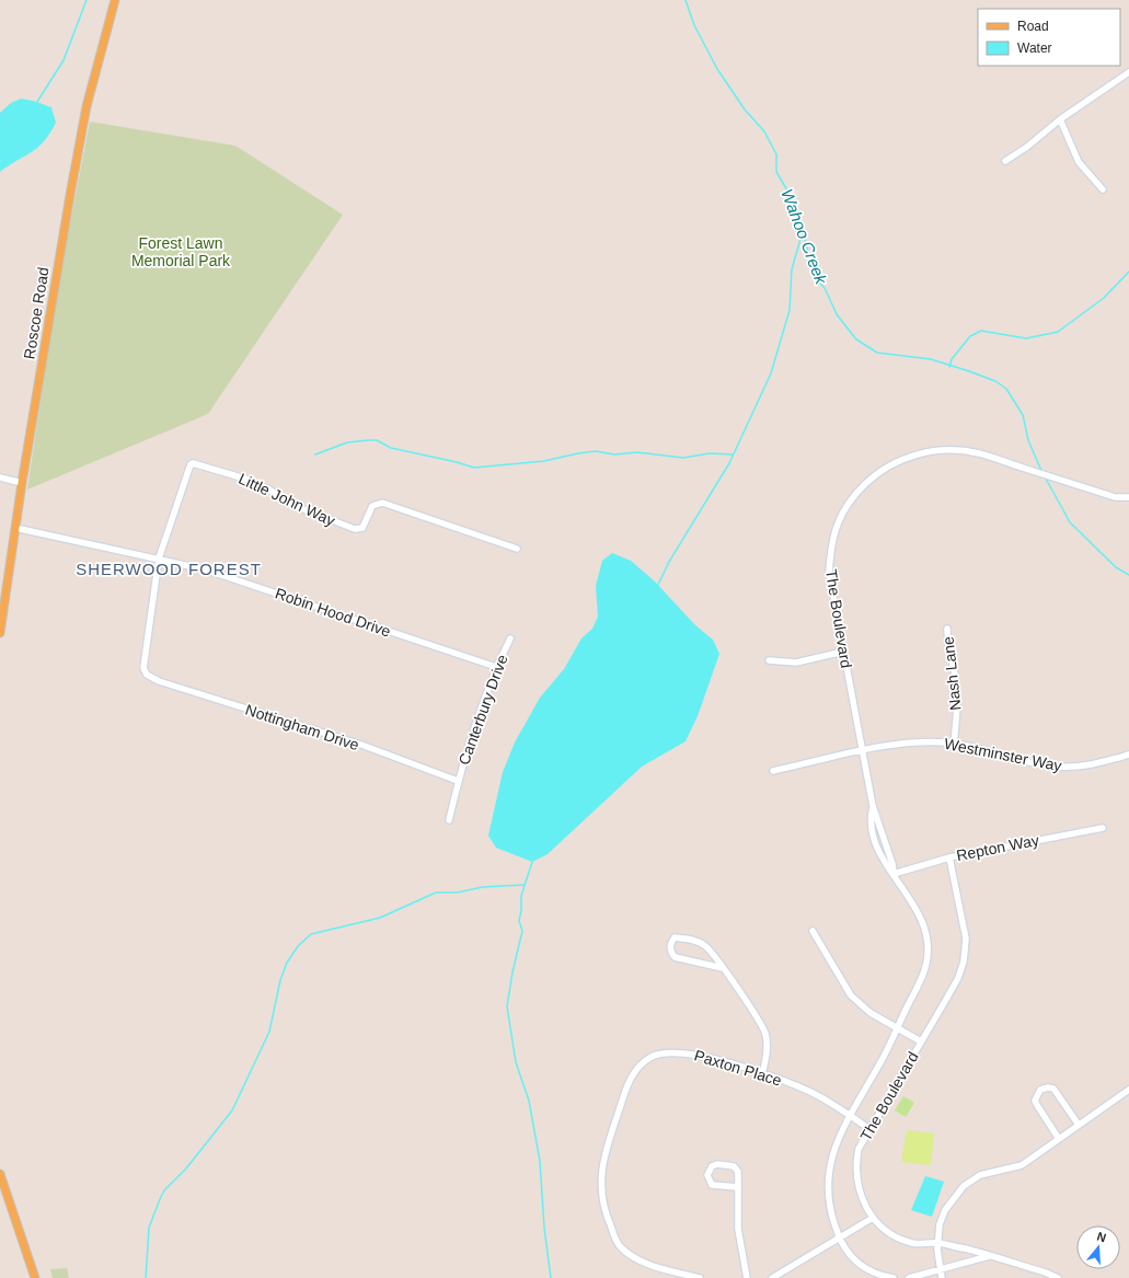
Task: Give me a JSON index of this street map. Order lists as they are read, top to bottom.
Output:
{
  "streets": {
    "main road": ["Roscoe Road"],
    "street": [
      "Little John Way",
      "Robin Hood Drive",
      "The Boulevard",
      "Nash Lane",
      "Canterbury Drive",
      "Nottingham Drive",
      "Westminster Way",
      "Repton Way",
      "Paxton Place"
    ]
  },
  "crossings": [
    ["Roscoe Road", "Robin Hood Drive"],
    ["Little John Way", "Robin Hood Drive"],
    ["Little John Way", "Nottingham Drive"],
    ["Robin Hood Drive", "Canterbury Drive"],
    ["Robin Hood Drive", "Nottingham Drive"],
    ["The Boulevard", "Westminster Way"],
    ["The Boulevard", "Repton Way"],
    ["The Boulevard", "Paxton Place"],
    ["Nash Lane", "Westminster Way"],
    ["Canterbury Drive", "Nottingham Drive"]
  ],
  "districts": ["SHERWOOD FOREST"],
  "water": ["Wahoo Creek"],
  "parks": ["Forest Lawn Memorial Park"],
  "legend": ["Road", "Water"],
  "north": "top"
}
